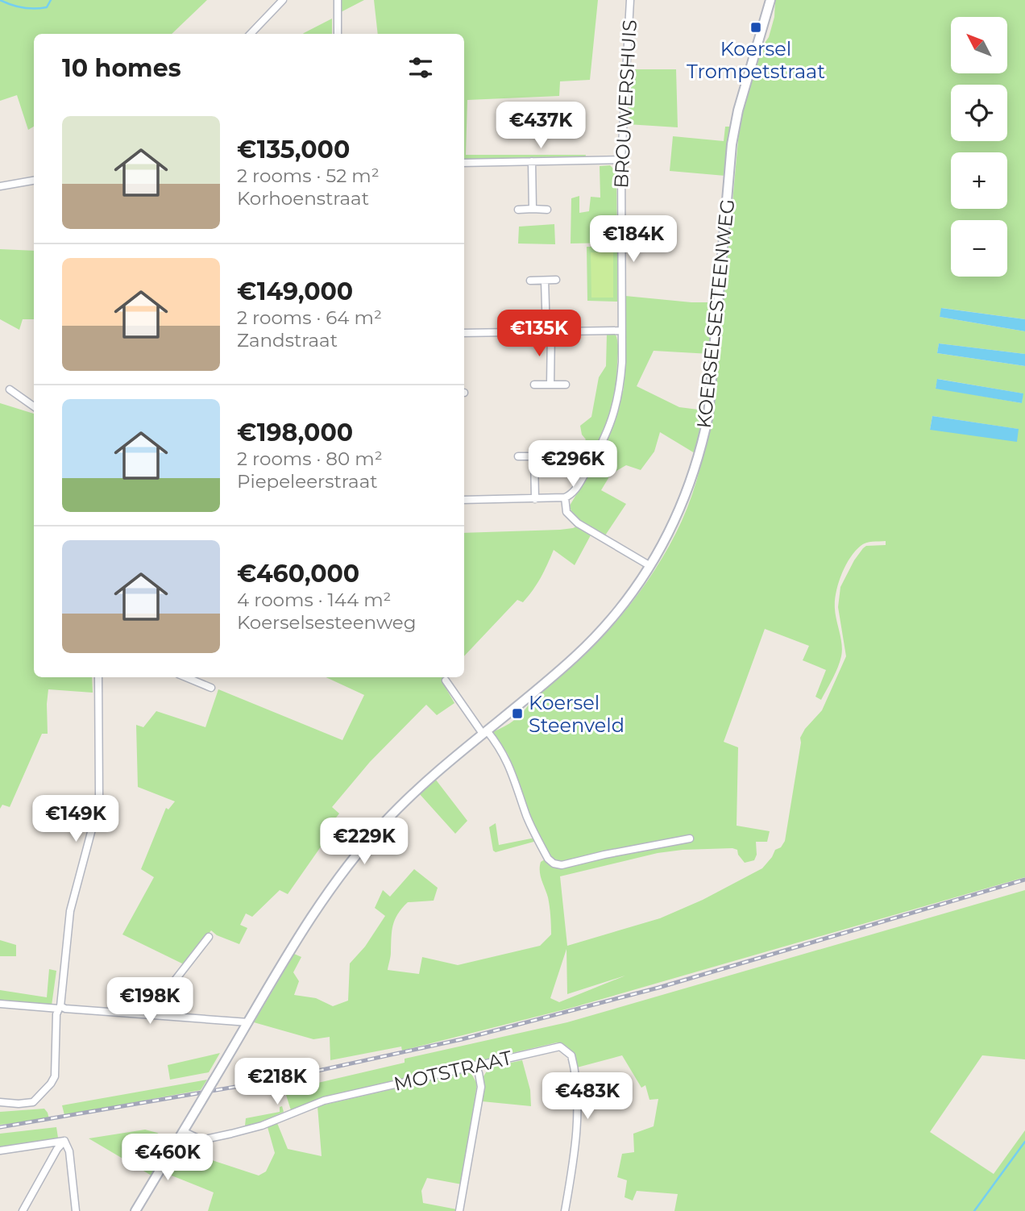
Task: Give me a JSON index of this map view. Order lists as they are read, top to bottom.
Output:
{
  "streets": {
    "street": ["BROUWERSHUIS", "KOERSELSESTEENWEG", "MOTSTRAAT"]
  },
  "crossings": [
    ["KOERSELSESTEENWEG", "MOTSTRAAT"]
  ],
  "places": {
    "transit": ["Koersel Trompetstraat", "Koersel Steenveld"]
  },
  "north": "top left",
  "page": {
    "map_buttons": ["+", "−"],
    "heading": "10 homes",
    "price": [
      "€437K",
      "€184K",
      "€135K",
      "€296K",
      "€149K",
      "€229K",
      "€198K",
      "€218K",
      "€483K",
      "€460K"
    ],
    "list": [
      {
        "name": "€135,000",
        "note": "2 rooms · 52 m² · Korhoenstraat"
      },
      {
        "name": "€149,000",
        "note": "2 rooms · 64 m² · Zandstraat"
      },
      {
        "name": "€198,000",
        "note": "2 rooms · 80 m² · Piepeleerstraat"
      },
      {
        "name": "€460,000",
        "note": "4 rooms · 144 m² · Koerselsesteenweg"
      }
    ]
  }
}
